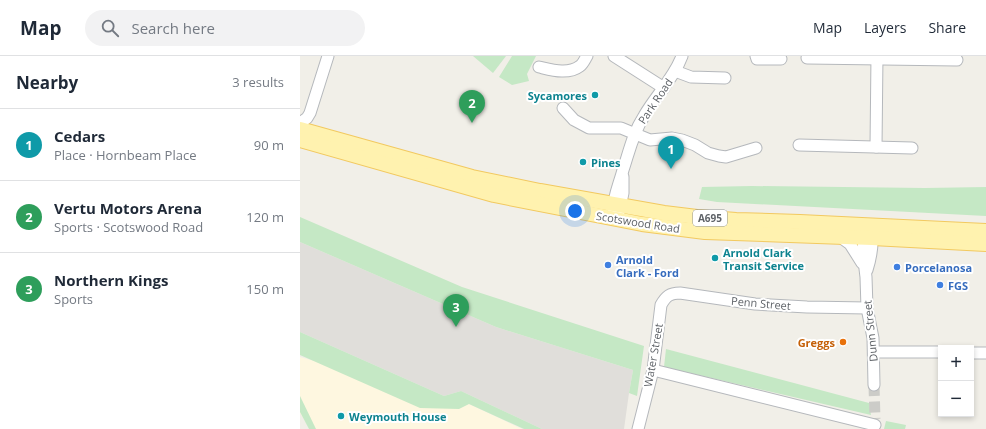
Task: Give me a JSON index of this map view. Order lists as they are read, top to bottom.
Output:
{
  "streets": {
    "main road": ["A695", "Scotswood Road"],
    "street": [
      "Park Road",
      "Penn Street",
      "Dunn Street",
      "Water Street"
    ]
  },
  "crossings": [
    ["Park Road", "Scotswood Road"],
    ["Scotswood Road", "Dunn Street"],
    ["Penn Street", "Dunn Street"],
    ["Penn Street", "Water Street"]
  ],
  "places": [
    "Sycamores",
    "Pines",
    "Arnold Clark Transit Service",
    "Arnold Clark - Ford",
    "Porcelanosa",
    "FGS",
    "Greggs",
    "Weymouth House"
  ],
  "page": {
    "header": "Map",
    "search": "Search here",
    "nav": ["Map", "Layers", "Share"],
    "heading": ["Nearby", "3 results"],
    "pins": ["2", "1", "3"],
    "list": [
      {
        "mark": "1",
        "name": "Cedars",
        "note": "Place · Hornbeam Place",
        "value": "90 m"
      },
      {
        "mark": "2",
        "name": "Vertu Motors Arena",
        "note": "Sports · Scotswood Road",
        "value": "120 m"
      },
      {
        "mark": "3",
        "name": "Northern Kings",
        "note": "Sports",
        "value": "150 m"
      }
    ],
    "map_buttons": ["+", "−"]
  }
}
